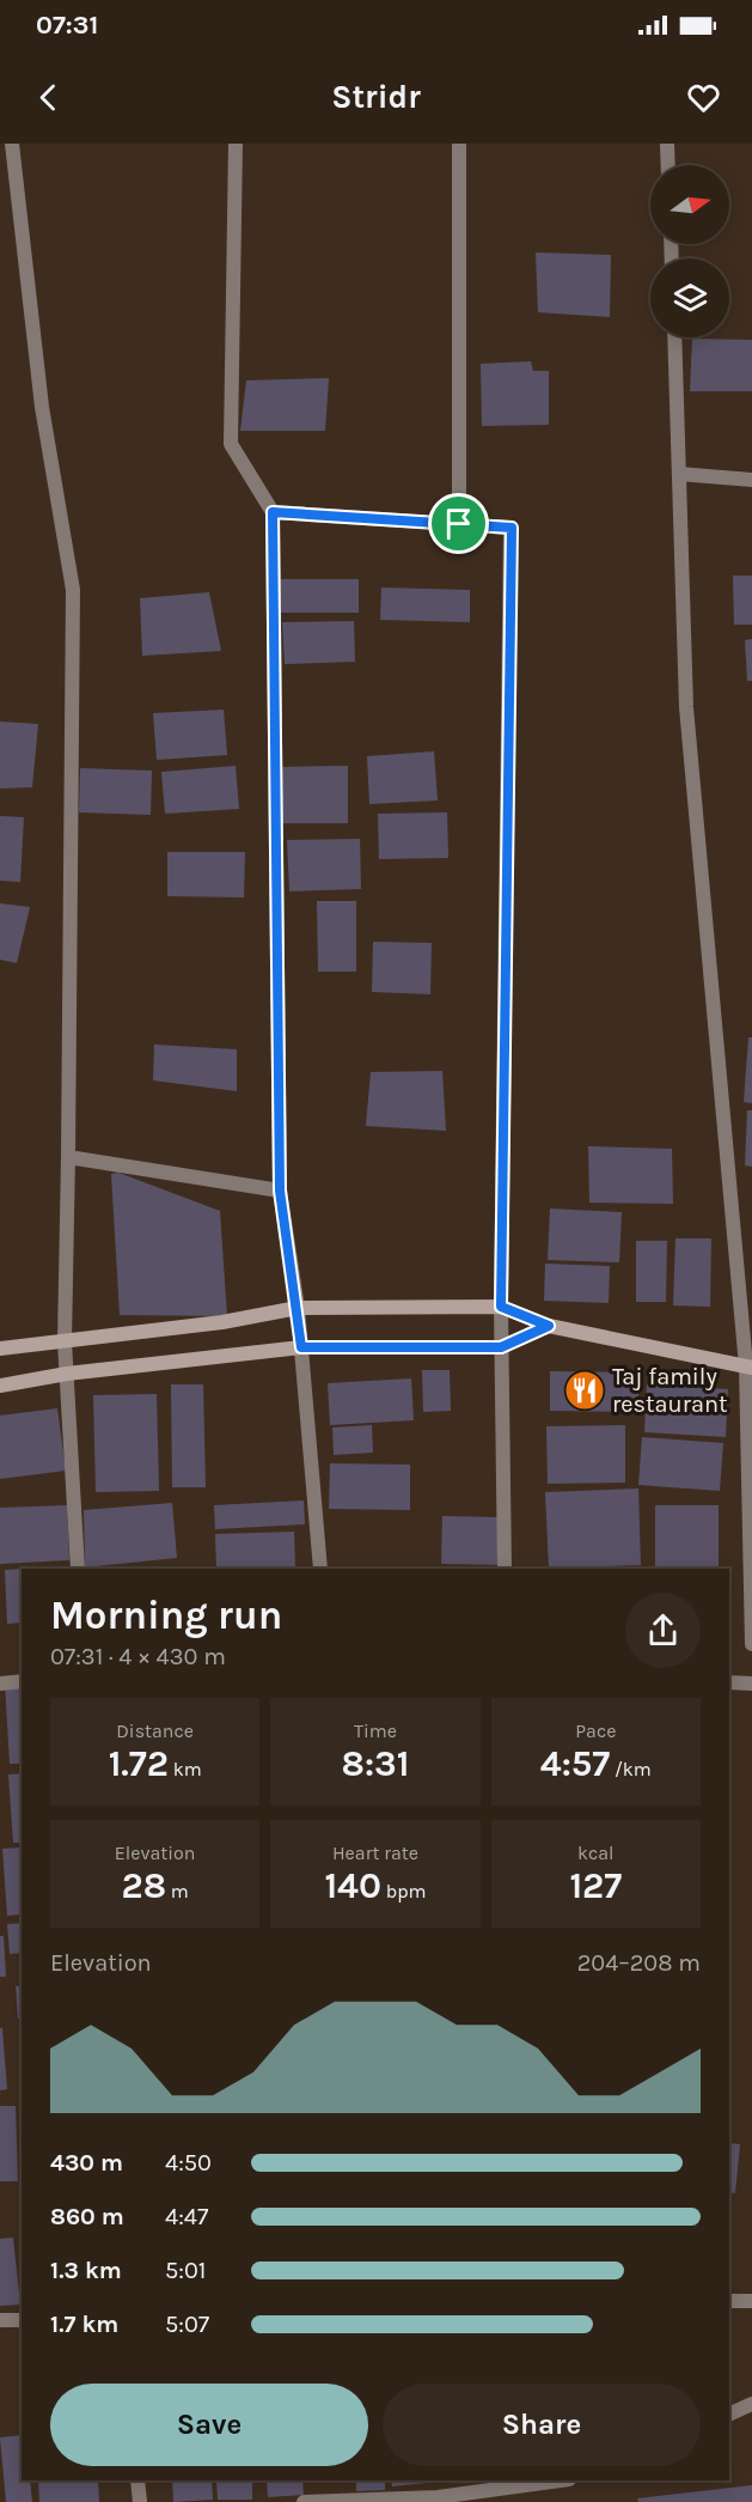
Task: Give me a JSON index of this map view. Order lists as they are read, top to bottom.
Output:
{
  "places": {
    "restaurant": ["Taj family restaurant"]
  },
  "north": "right",
  "page": {
    "status": "07:31",
    "header": "Stridr",
    "heading": ["Morning run", "07:31 · 4 × 430 m"],
    "stats": [
      ["Distance", "1.72 km"],
      ["Time", "8:31"],
      ["Pace", "4:57 /km"],
      ["Elevation", "28 m"],
      ["Heart rate", "140 bpm"],
      ["kcal", "127"]
    ],
    "chart": ["Elevation", "204–208 m"],
    "list": [
      {
        "name": "430 m",
        "note": "4:50"
      },
      {
        "name": "860 m",
        "note": "4:47"
      },
      {
        "name": "1.3 km",
        "note": "5:01"
      },
      {
        "name": "1.7 km",
        "note": "5:07"
      }
    ],
    "buttons": ["Save", "Share"]
  }
}
